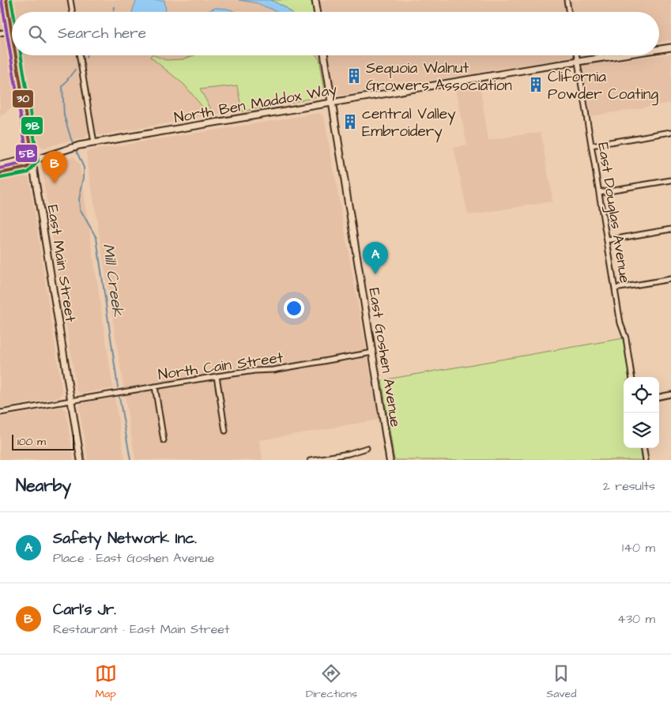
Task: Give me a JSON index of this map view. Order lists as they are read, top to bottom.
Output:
{
  "streets": {
    "street": [
      "North Ben Maddox Way",
      "East Douglas Avenue",
      "East Main Street",
      "East Goshen Avenue",
      "North Cain Street"
    ]
  },
  "crossings": [
    ["North Ben Maddox Way", "East Douglas Avenue"],
    ["North Ben Maddox Way", "East Main Street"],
    ["North Ben Maddox Way", "East Goshen Avenue"],
    ["East Main Street", "North Cain Street"],
    ["East Goshen Avenue", "North Cain Street"]
  ],
  "water": ["Mill Creek"],
  "places": {
    "building": ["Sequoia Walnut Growers Association", "Clifornia Powder Coating", "central Valley Embroidery"]
  },
  "lines": ["transit line 30", "transit line 9B", "transit line 5B"],
  "scale_bar": "100 m",
  "page": {
    "search": "Search here",
    "pins": ["B", "A"],
    "scale": "100 m",
    "heading": ["Nearby", "2 results"],
    "list": [
      {
        "mark": "A",
        "name": "Safety Network Inc.",
        "note": "Place · East Goshen Avenue",
        "value": "140 m"
      },
      {
        "mark": "B",
        "name": "Carl's Jr.",
        "note": "Restaurant · East Main Street",
        "value": "430 m"
      }
    ],
    "nav": ["Map", "Directions", "Saved"]
  }
}
